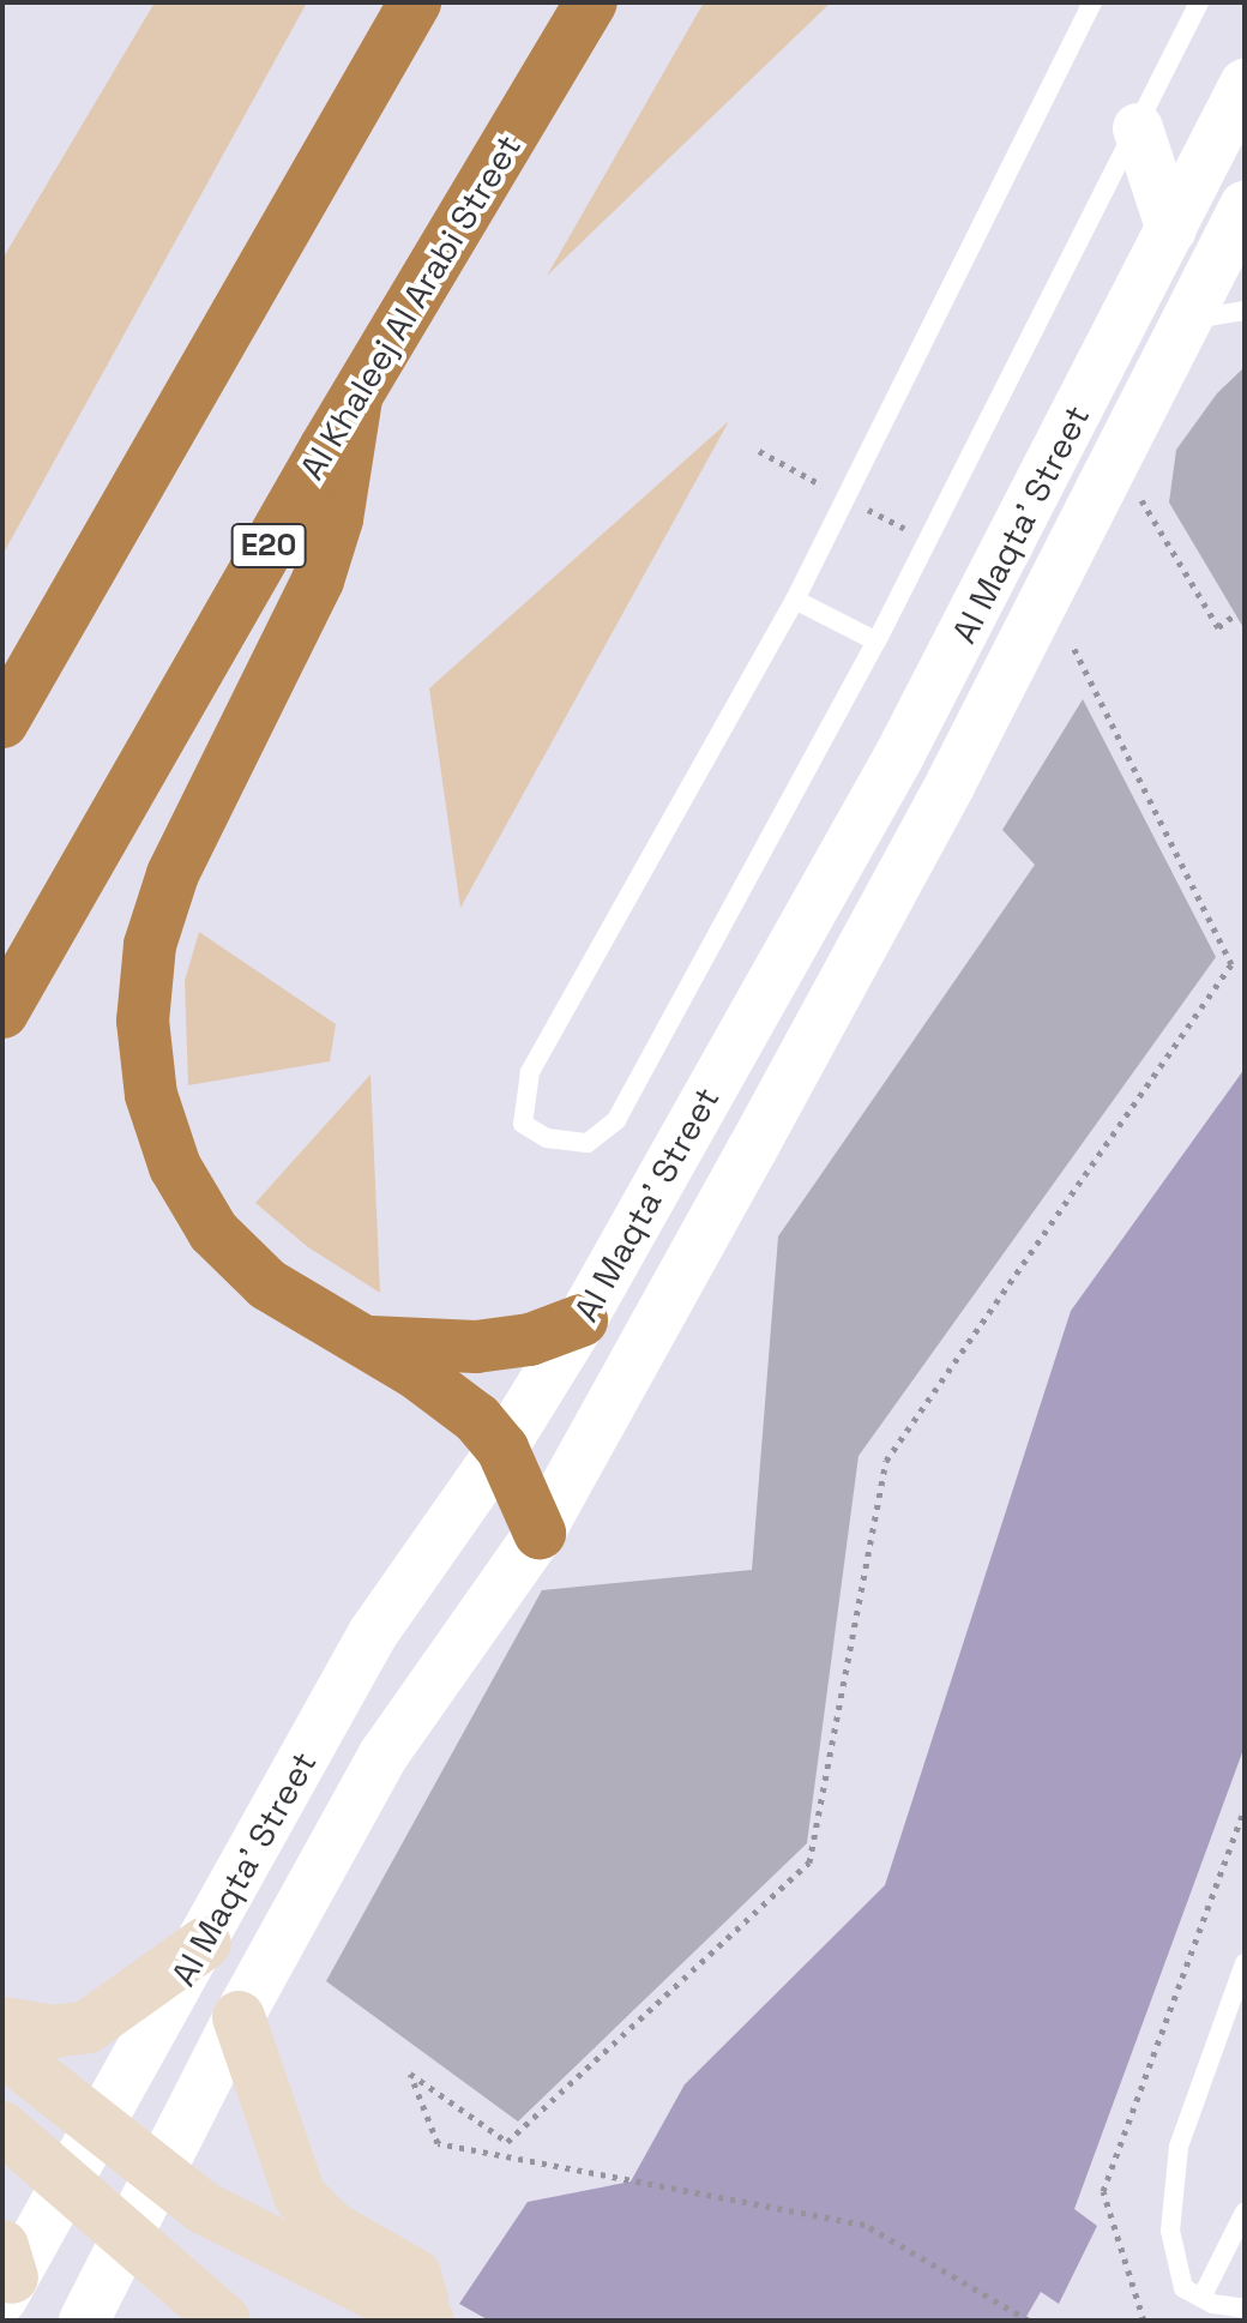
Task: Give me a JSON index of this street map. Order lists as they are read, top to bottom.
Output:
{
  "streets": {
    "highway": ["Al Khaleej Al Arabi Street", "E20"],
    "street": ["Al Maqta' Street"]
  }
}
